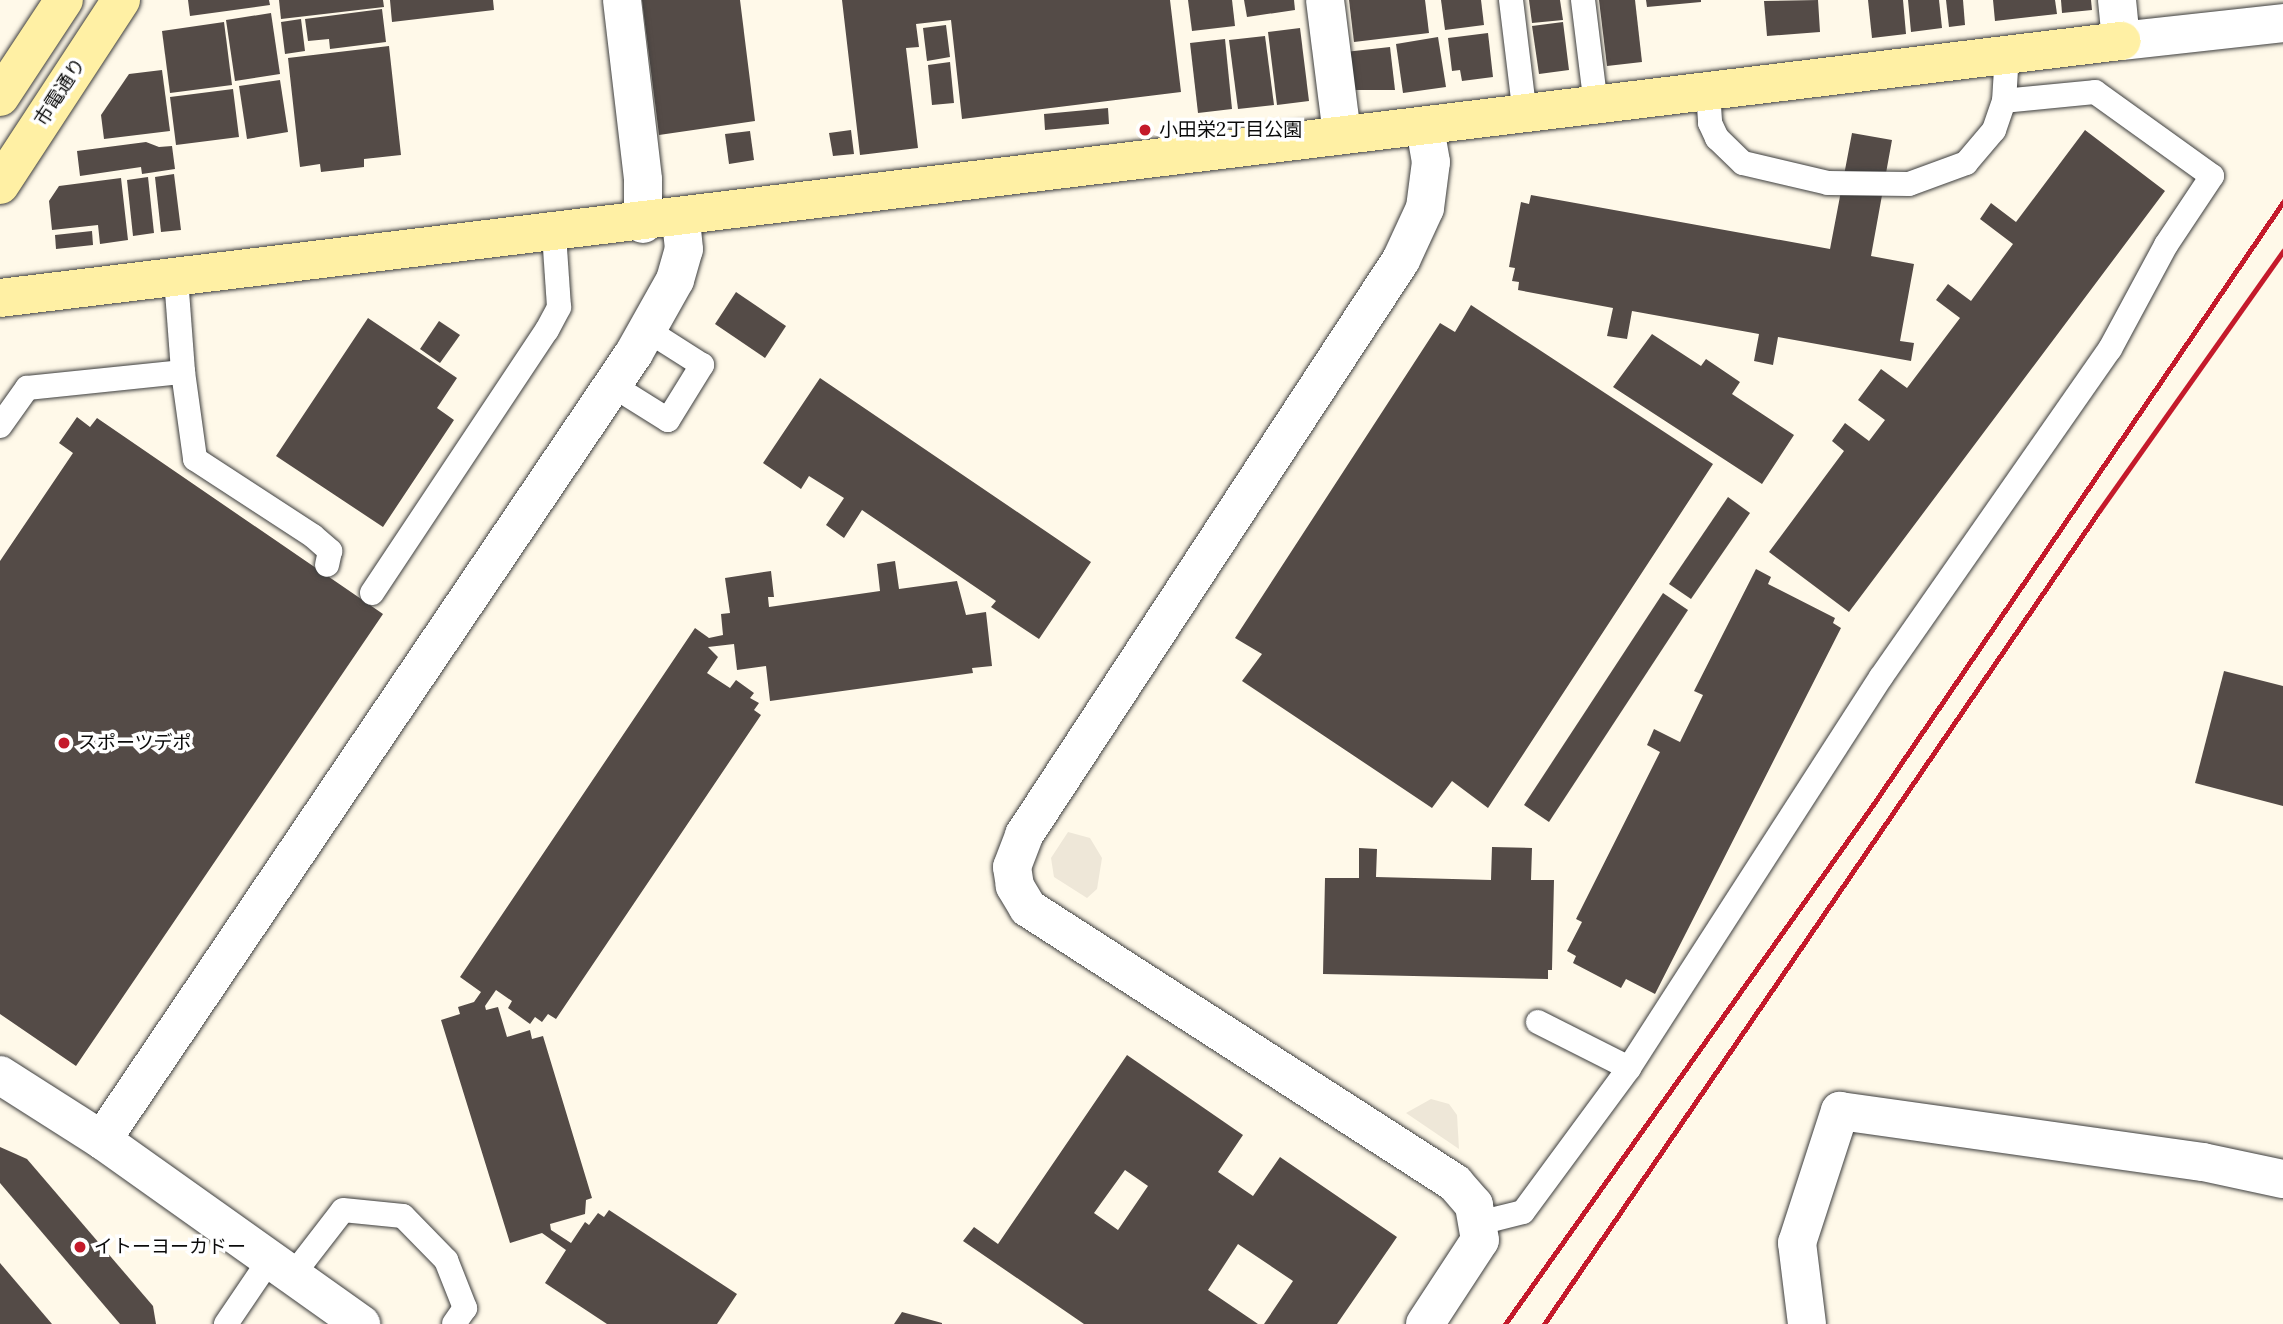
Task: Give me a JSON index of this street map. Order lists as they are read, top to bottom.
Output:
{
  "streets": {
    "street": ["市電通り"]
  },
  "places": ["小田栄2丁目公園", "スポーツデポ", "イトーヨーカドー"]
}
